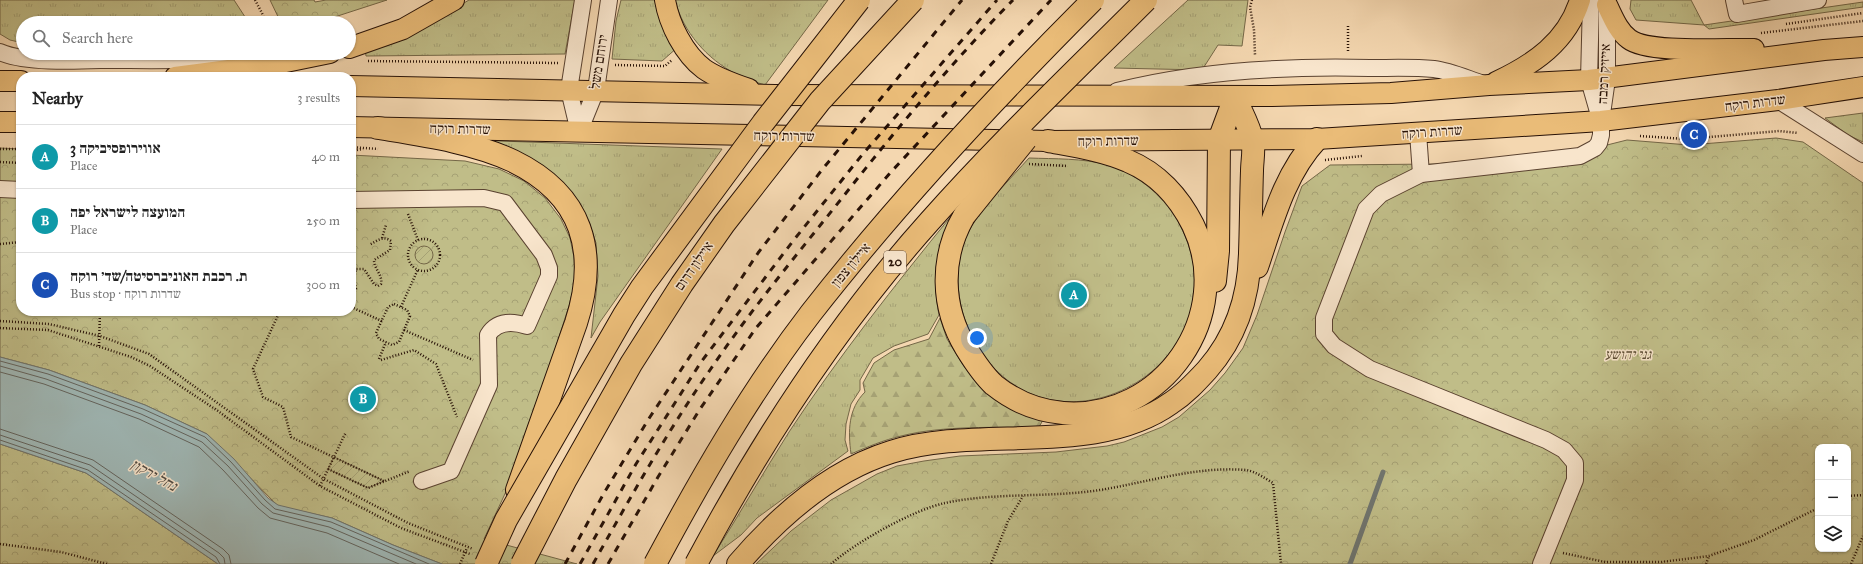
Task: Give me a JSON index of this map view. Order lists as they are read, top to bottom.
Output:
{
  "streets": {
    "highway": ["20", "איילון צפון", "איילון דרום"],
    "main road": ["שדרות רוקח"],
    "street": ["ירוחם משל", "אייזיק רמבה"]
  },
  "crossings": [
    ["ירוחם משל", "שדרות רוקח"],
    ["אייזיק רמבה", "שדרות רוקח"]
  ],
  "water": ["נחל ירקון"],
  "parks": ["גני יהושע"],
  "page": {
    "search": "Search here",
    "heading": ["Nearby", "3 results"],
    "pins": ["C", "A", "B"],
    "list": [
      {
        "mark": "A",
        "name": "אווירופסיביקה 3",
        "note": "Place",
        "value": "40 m"
      },
      {
        "mark": "B",
        "name": "המועצה לישראל יפה",
        "note": "Place",
        "value": "250 m"
      },
      {
        "mark": "C",
        "name": "ת. רכבת האוניברסיטה/שד׳ רוקח",
        "note": "Bus stop · שדרות רוקח",
        "value": "300 m"
      }
    ],
    "map_buttons": ["+", "−"]
  }
}
